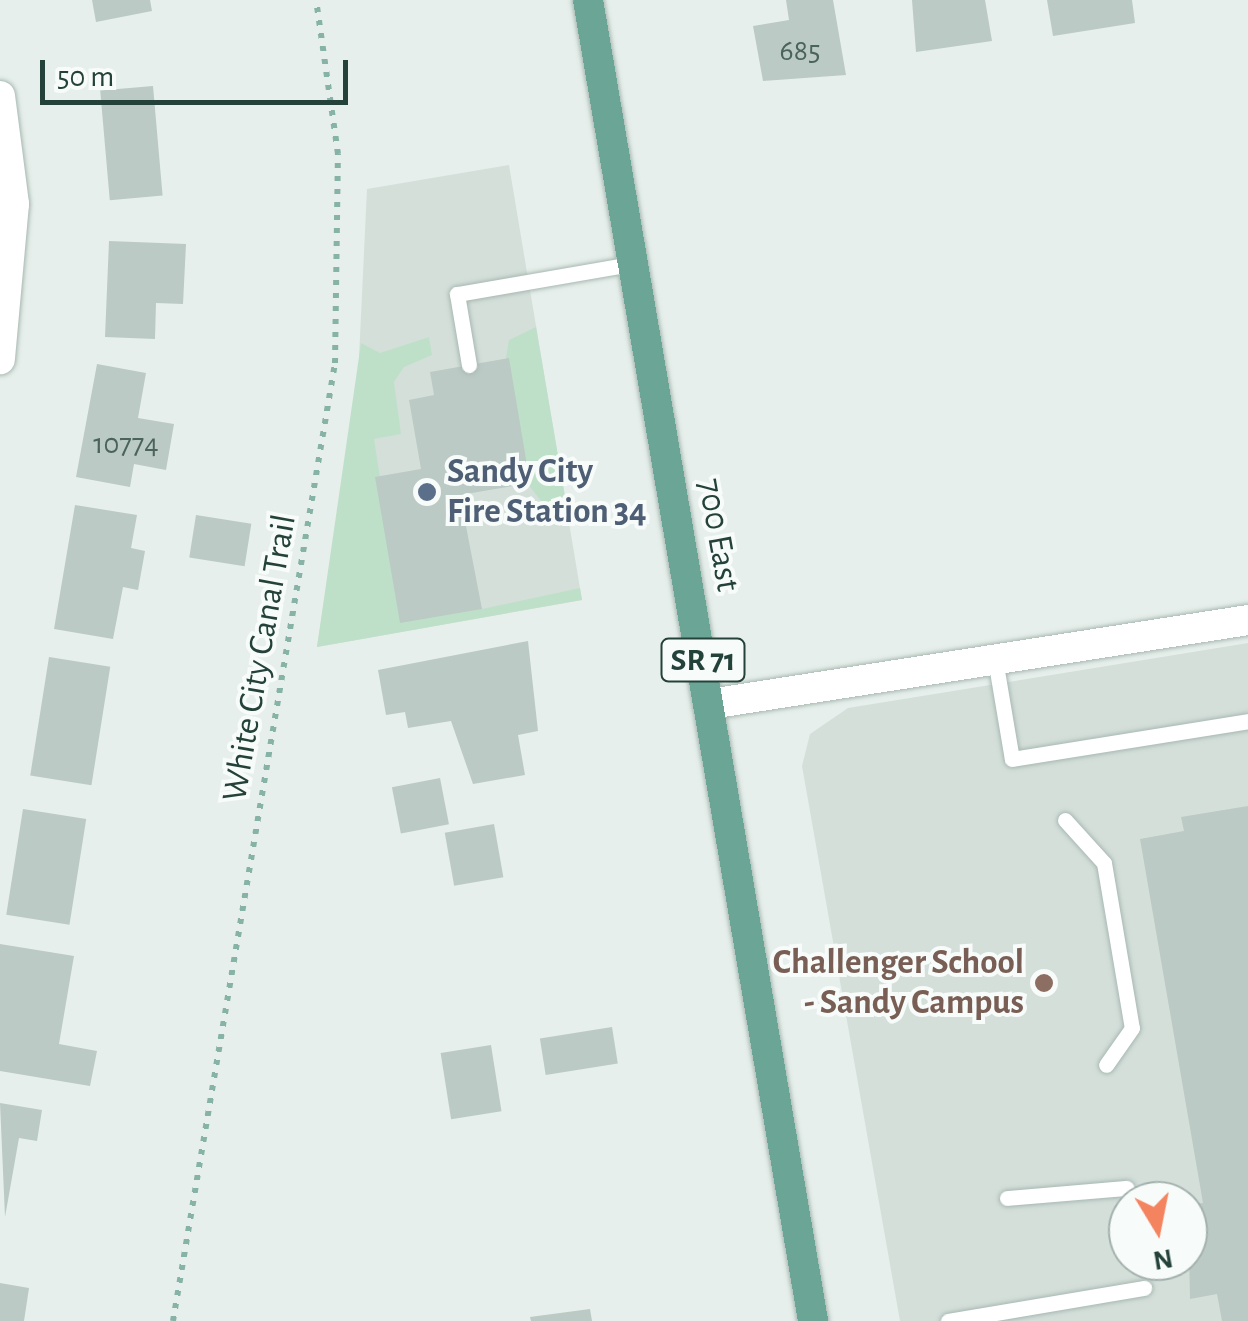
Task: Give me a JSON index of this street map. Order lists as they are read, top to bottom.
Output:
{
  "streets": {
    "main road": ["700 East", "SR 71"],
    "path": ["White City Canal Trail"]
  },
  "places": ["Sandy City Fire Station 34", "Challenger School - Sandy Campus"],
  "house_numbers": ["685", "10774"],
  "scale_bar": "50 m",
  "north": "bottom"
}
